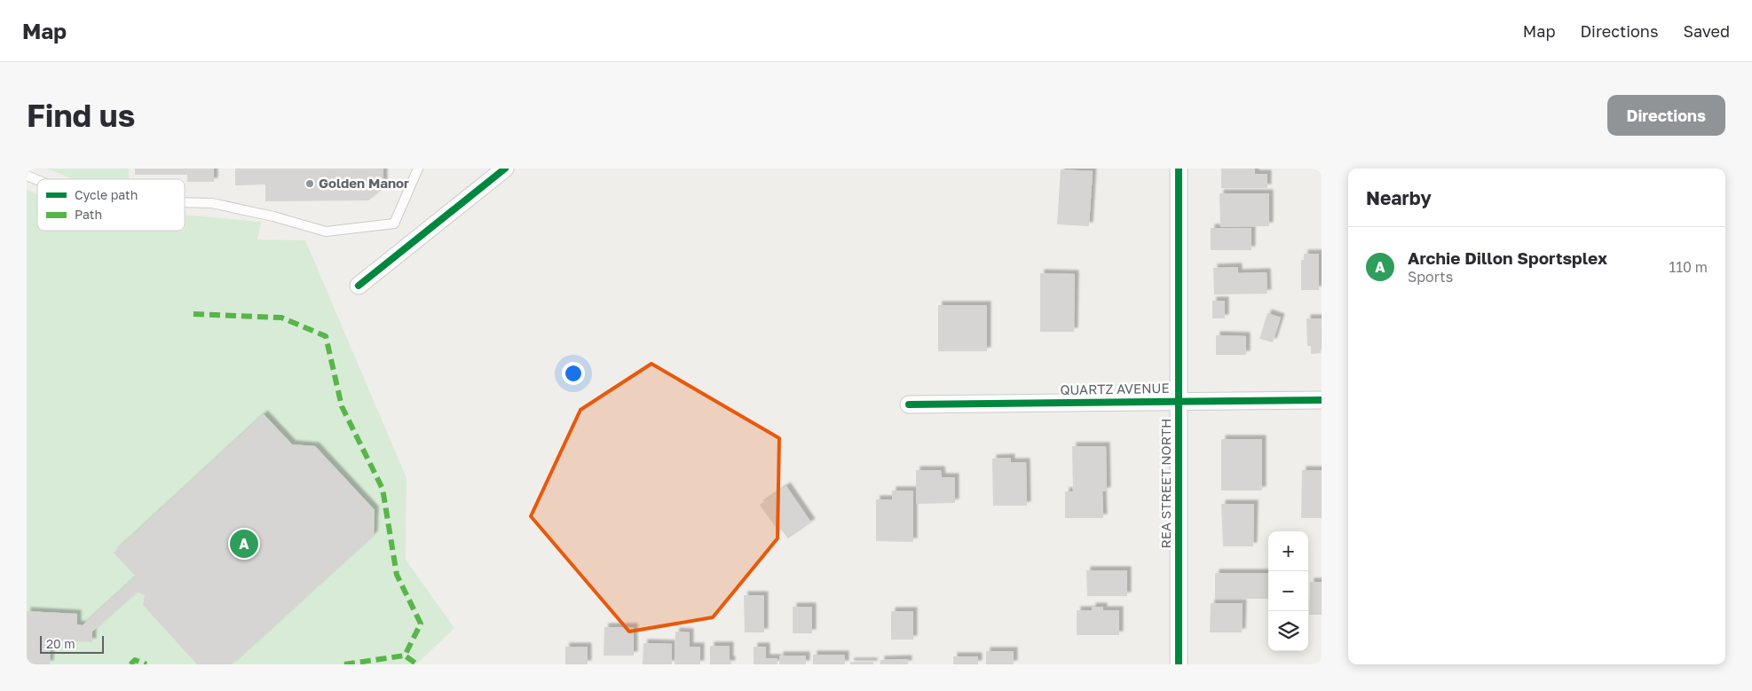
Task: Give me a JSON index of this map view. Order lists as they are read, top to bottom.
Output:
{
  "streets": {
    "street": ["QUARTZ AVENUE", "REA STREET NORTH"]
  },
  "crossings": [
    ["QUARTZ AVENUE", "REA STREET NORTH"]
  ],
  "places": ["Golden Manor"],
  "legend": ["Cycle path", "Path"],
  "scale_bar": "20 m",
  "page": {
    "header": "Map",
    "nav": ["Map", "Directions", "Saved"],
    "buttons": "Directions",
    "title": "Find us",
    "heading": "Nearby",
    "list": [
      {
        "mark": "A",
        "name": "Archie Dillon Sportsplex",
        "note": "Sports",
        "value": "110 m"
      }
    ],
    "pins": "A",
    "map_buttons": ["+", "−"],
    "scale": "20 m"
  }
}
